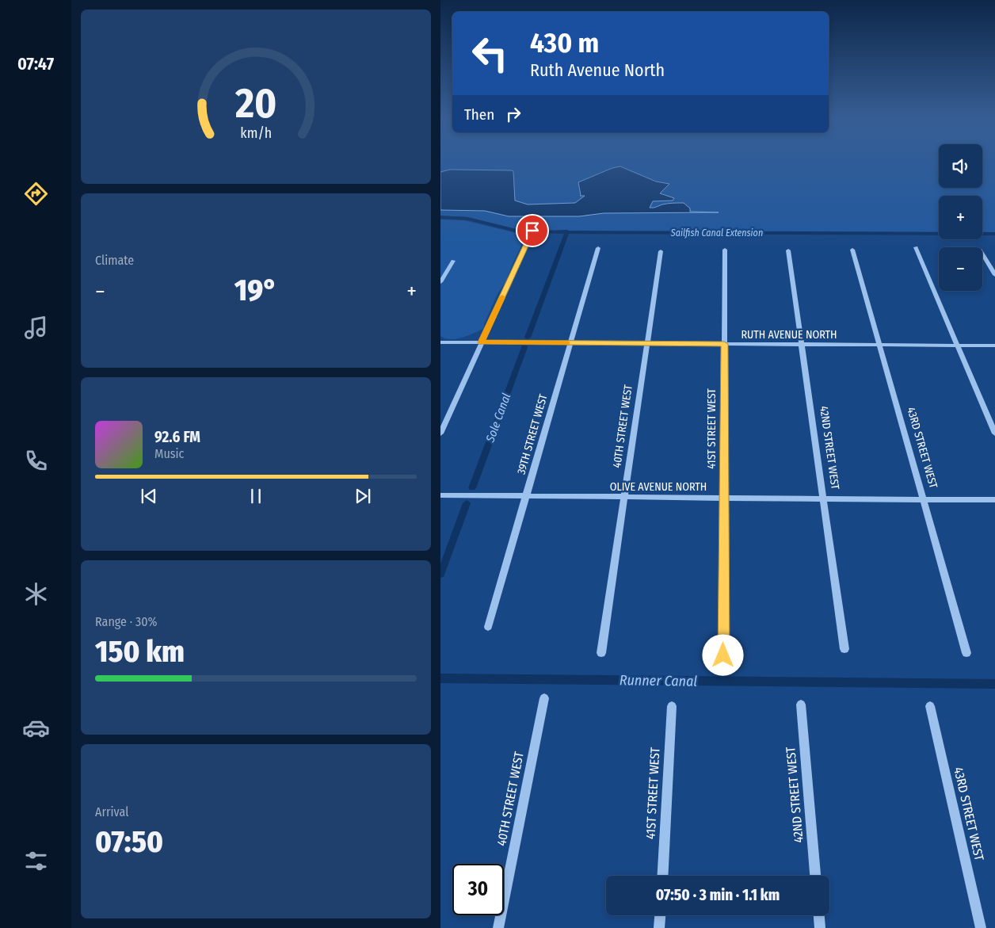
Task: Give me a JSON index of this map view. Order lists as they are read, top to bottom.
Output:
{
  "streets": {
    "street": [
      "RUTH AVENUE NORTH",
      "40TH STREET WEST",
      "41ST STREET WEST",
      "39TH STREET WEST",
      "42ND STREET WEST",
      "43RD STREET WEST",
      "OLIVE AVENUE NORTH"
    ]
  },
  "crossings": [
    ["RUTH AVENUE NORTH", "40TH STREET WEST"],
    ["RUTH AVENUE NORTH", "41ST STREET WEST"],
    ["RUTH AVENUE NORTH", "39TH STREET WEST"],
    ["RUTH AVENUE NORTH", "42ND STREET WEST"],
    ["RUTH AVENUE NORTH", "43RD STREET WEST"],
    ["40TH STREET WEST", "OLIVE AVENUE NORTH"],
    ["41ST STREET WEST", "OLIVE AVENUE NORTH"],
    ["39TH STREET WEST", "OLIVE AVENUE NORTH"],
    ["42ND STREET WEST", "OLIVE AVENUE NORTH"],
    ["43RD STREET WEST", "OLIVE AVENUE NORTH"]
  ],
  "water": ["Sailfish Canal Extension", "Sole Canal", "Runner Canal"],
  "page": {
    "tabs": "07:47",
    "turn": ["430 m", "Ruth Avenue North"],
    "then": "Then",
    "map_buttons": ["+", "−"],
    "tile": [
      "Climate",
      ["Range · 30%", "150 km"],
      ["Arrival", "07:50"]
    ],
    "heat": ["−", "19°", "+"],
    "song": ["92.6 FM", "Music"],
    "limit": "30",
    "trip": "07:50 · 3 min · 1.1 km",
    "gauge": ["20", "km/h"]
  }
}
